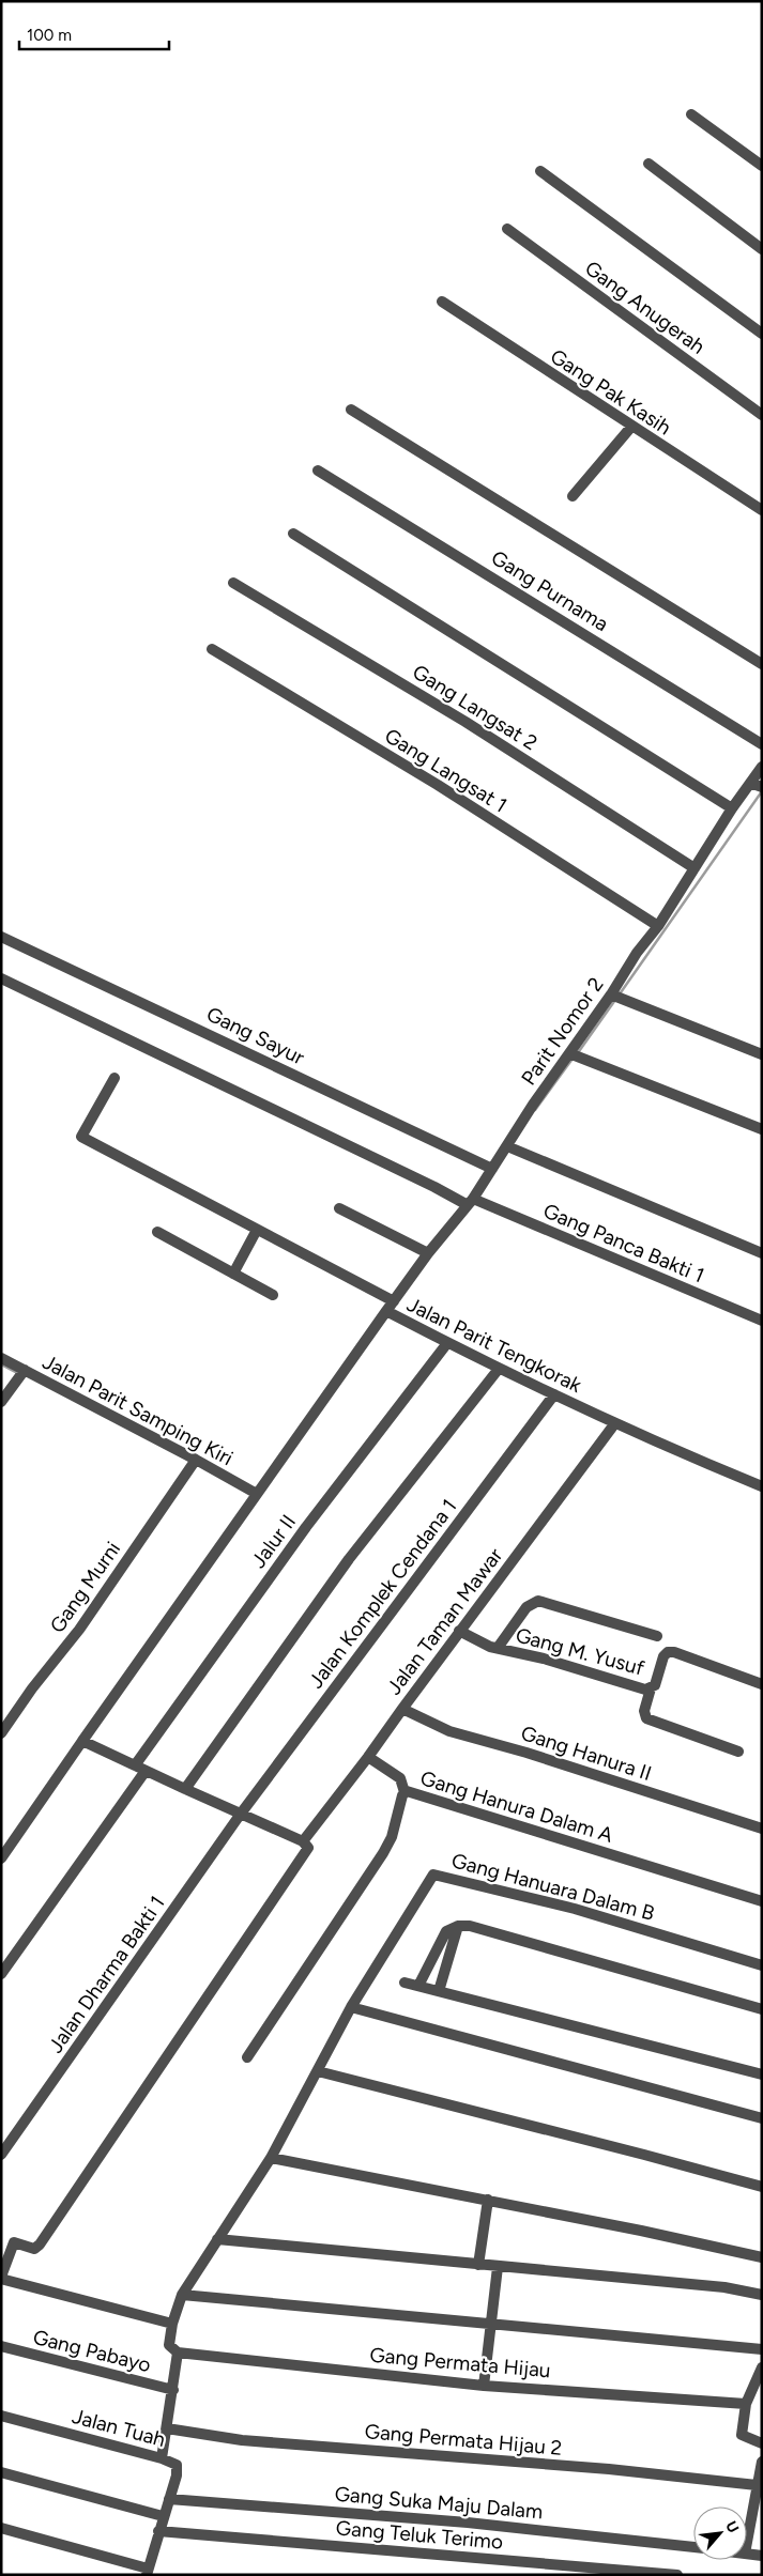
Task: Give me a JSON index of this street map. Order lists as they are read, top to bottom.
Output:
{
  "streets": {
    "street": [
      "Gang Anugerah",
      "Gang Pak Kasih",
      "Gang Purnama",
      "Gang Langsat 2",
      "Gang Langsat 1",
      "Parit Nomor 2",
      "Gang Sayur",
      "Gang Panca Bakti 1",
      "Jalan Parit Tengkorak",
      "Jalan Parit Samping Kiri",
      "Jalur II",
      "Gang Murni",
      "Jalan Komplek Cendana 1",
      "Jalan Taman Mawar",
      "Gang M. Yusuf",
      "Gang Hanura II",
      "Gang Hanura Dalam A",
      "Gang Hanuara Dalam B",
      "Jalan Dharma Bakti 1",
      "Gang Pabayo",
      "Gang Permata Hijau",
      "Jalan Tuah",
      "Gang Permata Hijau 2",
      "Gang Suka Maju Dalam",
      "Gang Teluk Terimo"
    ]
  },
  "crossings": [
    ["Gang Langsat 2", "Parit Nomor 2"],
    ["Gang Langsat 1", "Parit Nomor 2"],
    ["Parit Nomor 2", "Gang Sayur"],
    ["Parit Nomor 2", "Gang Panca Bakti 1"],
    ["Parit Nomor 2", "Jalan Parit Tengkorak"],
    ["Jalan Parit Tengkorak", "Jalan Parit Samping Kiri"],
    ["Jalan Parit Tengkorak", "Jalur II"],
    ["Jalan Parit Tengkorak", "Jalan Komplek Cendana 1"],
    ["Jalan Parit Tengkorak", "Jalan Taman Mawar"],
    ["Jalan Parit Samping Kiri", "Gang Murni"],
    ["Jalan Komplek Cendana 1", "Jalan Dharma Bakti 1"],
    ["Jalan Taman Mawar", "Gang M. Yusuf"],
    ["Jalan Taman Mawar", "Gang Hanura II"],
    ["Gang Hanuara Dalam B", "Gang Pabayo"],
    ["Gang Hanuara Dalam B", "Gang Permata Hijau"],
    ["Gang Hanuara Dalam B", "Jalan Tuah"],
    ["Gang Hanuara Dalam B", "Gang Permata Hijau 2"],
    ["Jalan Tuah", "Gang Suka Maju Dalam"],
    ["Jalan Tuah", "Gang Teluk Terimo"]
  ],
  "scale_bar": "100 m",
  "north": "top right"
}
